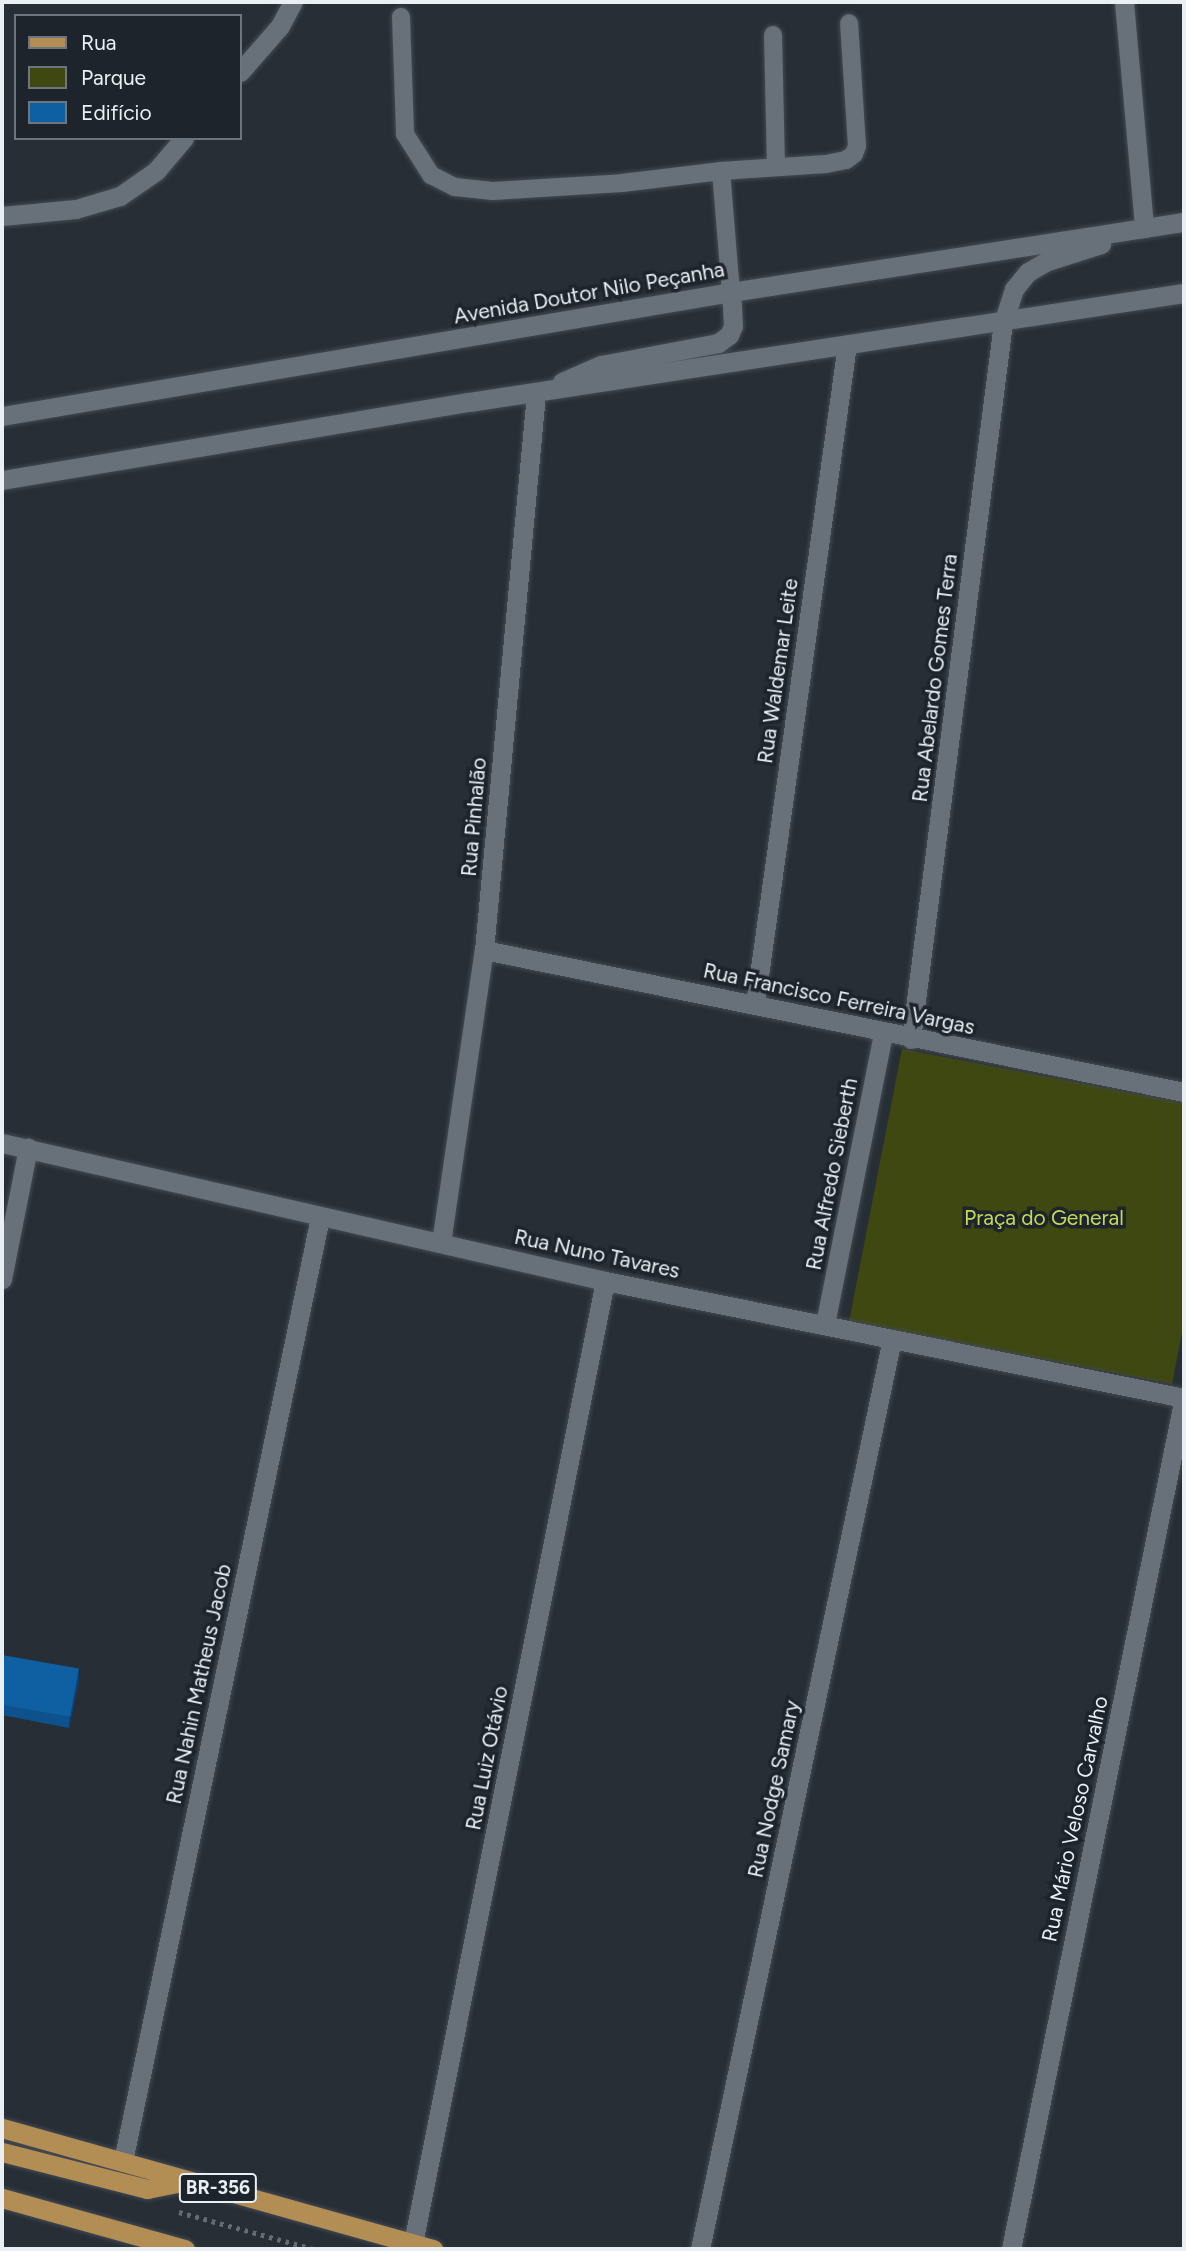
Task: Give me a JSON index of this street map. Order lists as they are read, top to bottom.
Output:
{
  "streets": {
    "main road": ["BR-356"],
    "street": [
      "Avenida Doutor Nilo Peçanha",
      "Rua Waldemar Leite",
      "Rua Abelardo Gomes Terra",
      "Rua Pinhalão",
      "Rua Francisco Ferreira Vargas",
      "Rua Alfredo Sieberth",
      "Rua Nuno Tavares",
      "Rua Nahin Matheus Jacob",
      "Rua Luiz Otávio",
      "Rua Nodge Samary",
      "Rua Mário Veloso Carvalho"
    ]
  },
  "crossings": [
    ["Avenida Doutor Nilo Peçanha", "Rua Abelardo Gomes Terra"],
    ["Rua Waldemar Leite", "Rua Francisco Ferreira Vargas"],
    ["Rua Abelardo Gomes Terra", "Rua Francisco Ferreira Vargas"],
    ["Rua Pinhalão", "Rua Francisco Ferreira Vargas"],
    ["Rua Pinhalão", "Rua Nuno Tavares"],
    ["Rua Francisco Ferreira Vargas", "Rua Alfredo Sieberth"],
    ["Rua Alfredo Sieberth", "Rua Nuno Tavares"],
    ["Rua Nuno Tavares", "Rua Nahin Matheus Jacob"],
    ["Rua Nuno Tavares", "Rua Luiz Otávio"],
    ["Rua Nuno Tavares", "Rua Nodge Samary"],
    ["Rua Nuno Tavares", "Rua Mário Veloso Carvalho"],
    ["Rua Nahin Matheus Jacob", "BR-356"],
    ["Rua Luiz Otávio", "BR-356"]
  ],
  "parks": ["Praça do General"],
  "legend": ["Rua", "Parque", "Edifício"]
}
